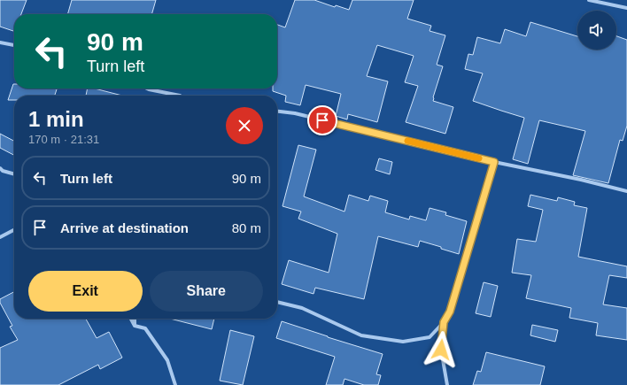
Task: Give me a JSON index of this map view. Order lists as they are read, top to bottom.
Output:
{
  "page": {
    "turn": ["90 m", "Turn left"],
    "heading": ["1 min", "170 m · 21:31"],
    "list": [
      {
        "name": "Turn left",
        "value": "90 m"
      },
      {
        "name": "Arrive at destination",
        "value": "80 m"
      }
    ],
    "buttons": ["Exit", "Share"]
  }
}
